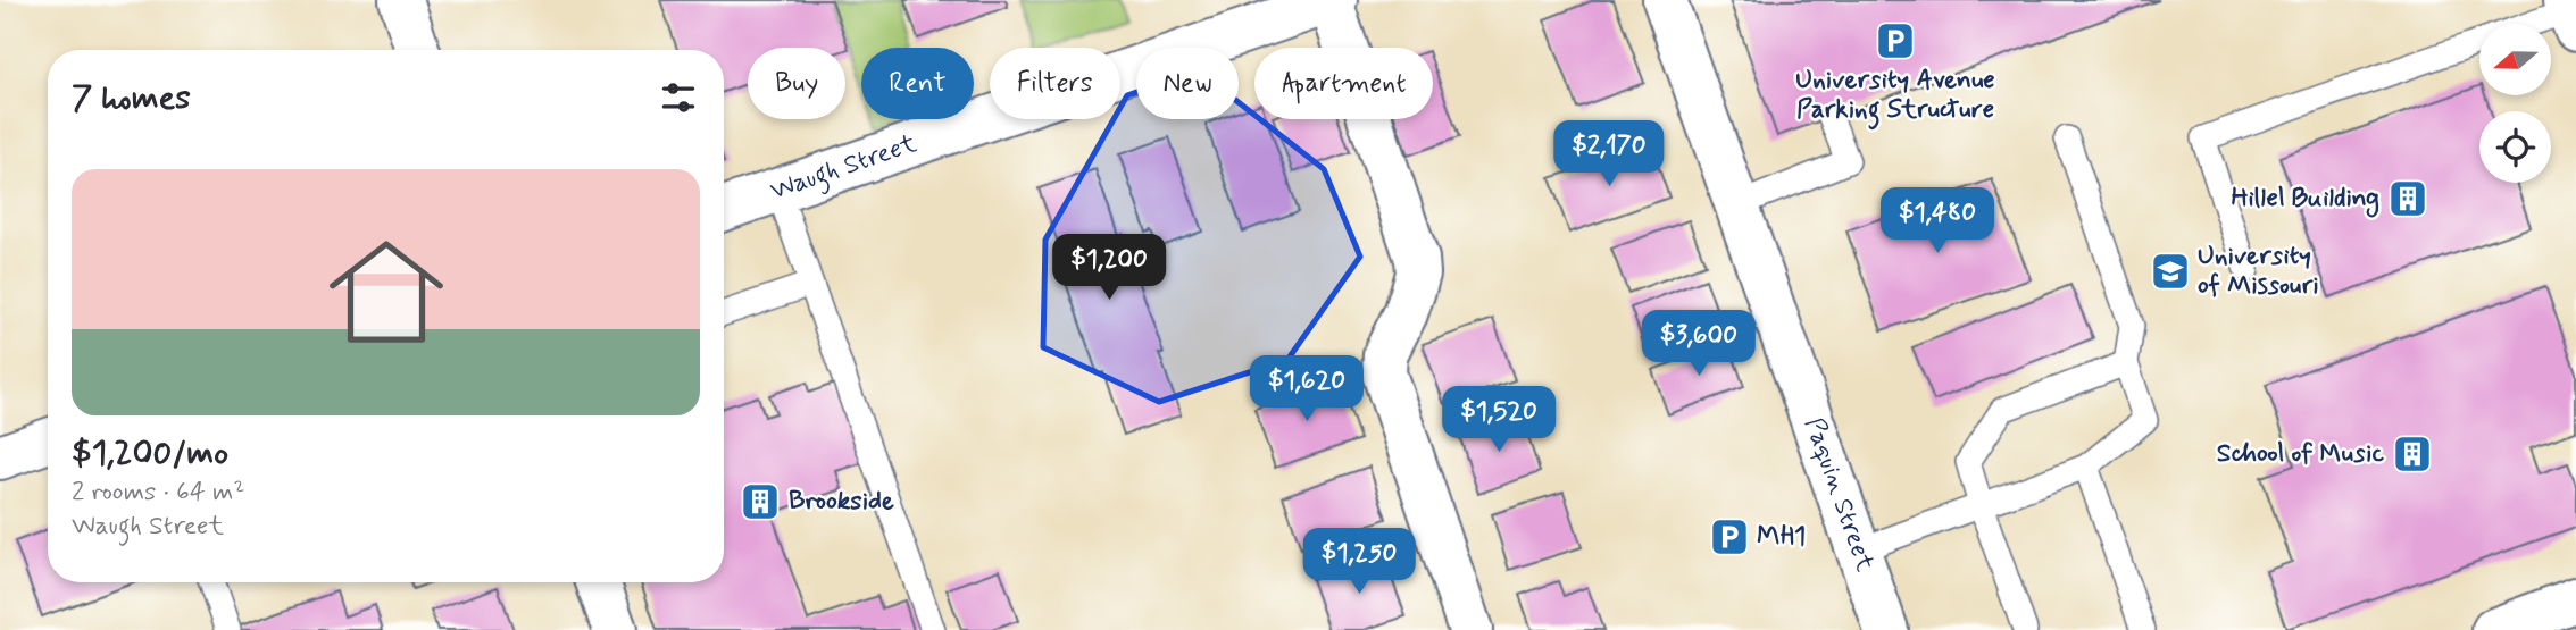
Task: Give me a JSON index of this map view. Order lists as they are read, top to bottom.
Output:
{
  "streets": {
    "street": ["Waugh Street", "Paquin Street"]
  },
  "places": {
    "parking": ["University Avenue Parking Structure", "MH1"],
    "building": ["Hillel Building", "School of Music", "Brookside"],
    "school or university": ["University of Missouri"]
  },
  "north": "left",
  "page": {
    "chip": [
      "Buy",
      "Rent",
      "Filters",
      "New",
      "Apartment"
    ],
    "heading": "7 homes",
    "price": [
      "$2,170",
      "$1,480",
      "$1,200",
      "$3,600",
      "$1,620",
      "$1,520",
      "$1,250"
    ],
    "list": [
      {
        "name": "$1,200/mo",
        "note": "2 rooms · 64 m² · Waugh Street"
      }
    ]
  }
}
